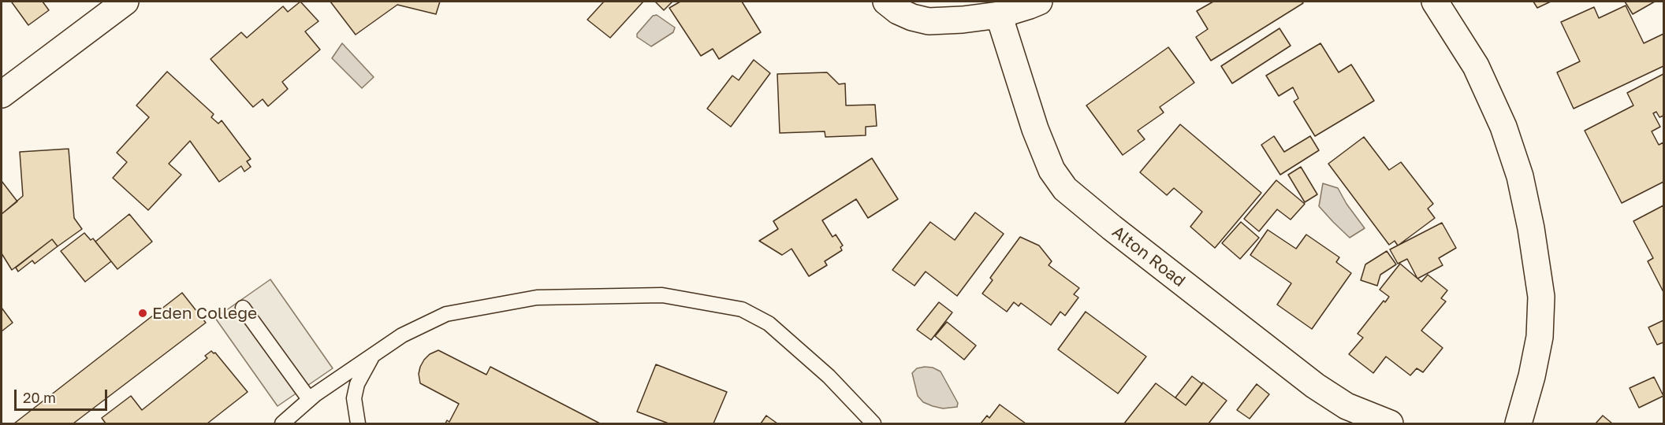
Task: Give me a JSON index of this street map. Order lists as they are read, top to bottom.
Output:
{
  "streets": {
    "street": ["Alton Road"]
  },
  "places": ["Eden College"],
  "scale_bar": "20 m"
}
